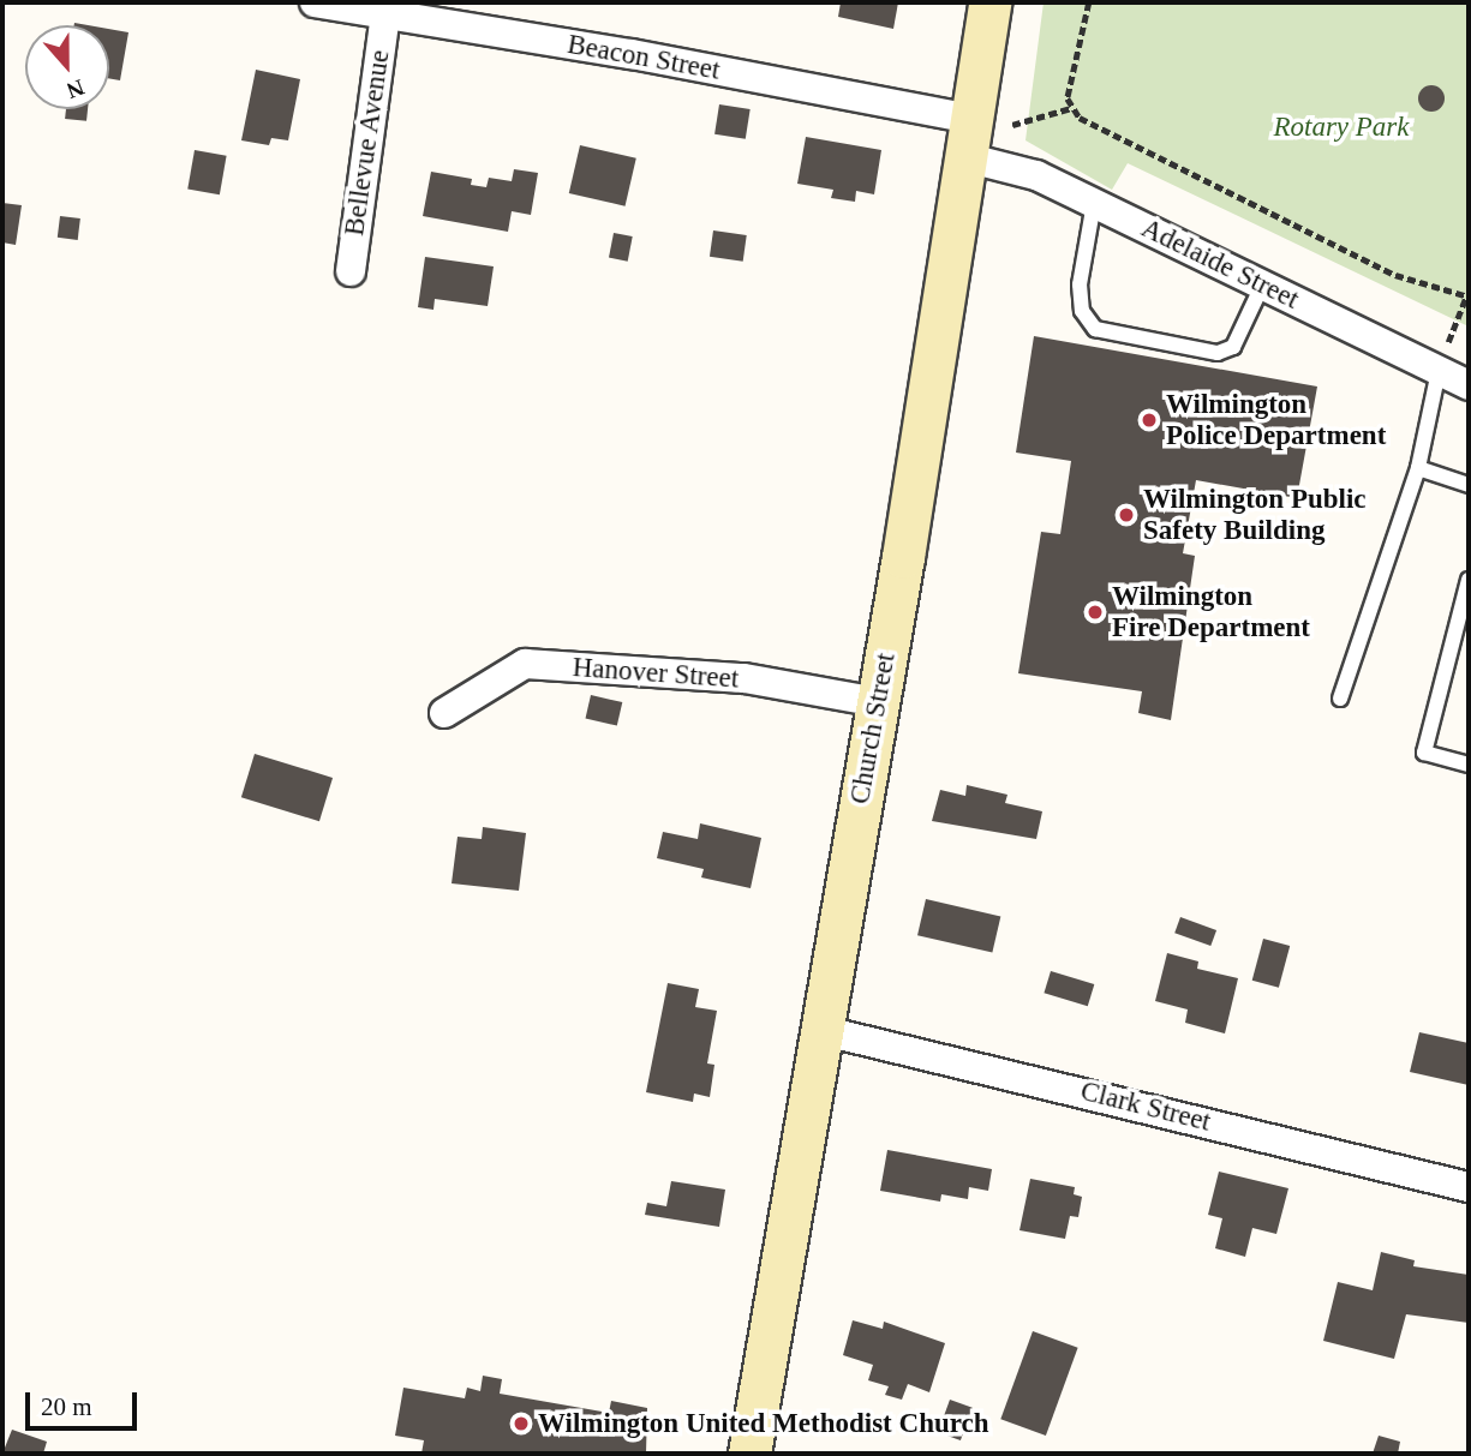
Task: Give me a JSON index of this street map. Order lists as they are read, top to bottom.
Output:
{
  "streets": {
    "main road": ["Church Street"],
    "street": [
      "Beacon Street",
      "Bellevue Avenue",
      "Adelaide Street",
      "Hanover Street",
      "Clark Street"
    ]
  },
  "crossings": [
    ["Beacon Street", "Bellevue Avenue"],
    ["Beacon Street", "Adelaide Street"],
    ["Beacon Street", "Church Street"],
    ["Adelaide Street", "Church Street"],
    ["Hanover Street", "Church Street"],
    ["Church Street", "Clark Street"]
  ],
  "parks": ["Rotary Park"],
  "places": [
    "Wilmington Police Department",
    "Wilmington Public Safety Building",
    "Wilmington Fire Department",
    "Wilmington United Methodist Church"
  ],
  "scale_bar": "20 m",
  "north": "bottom"
}
